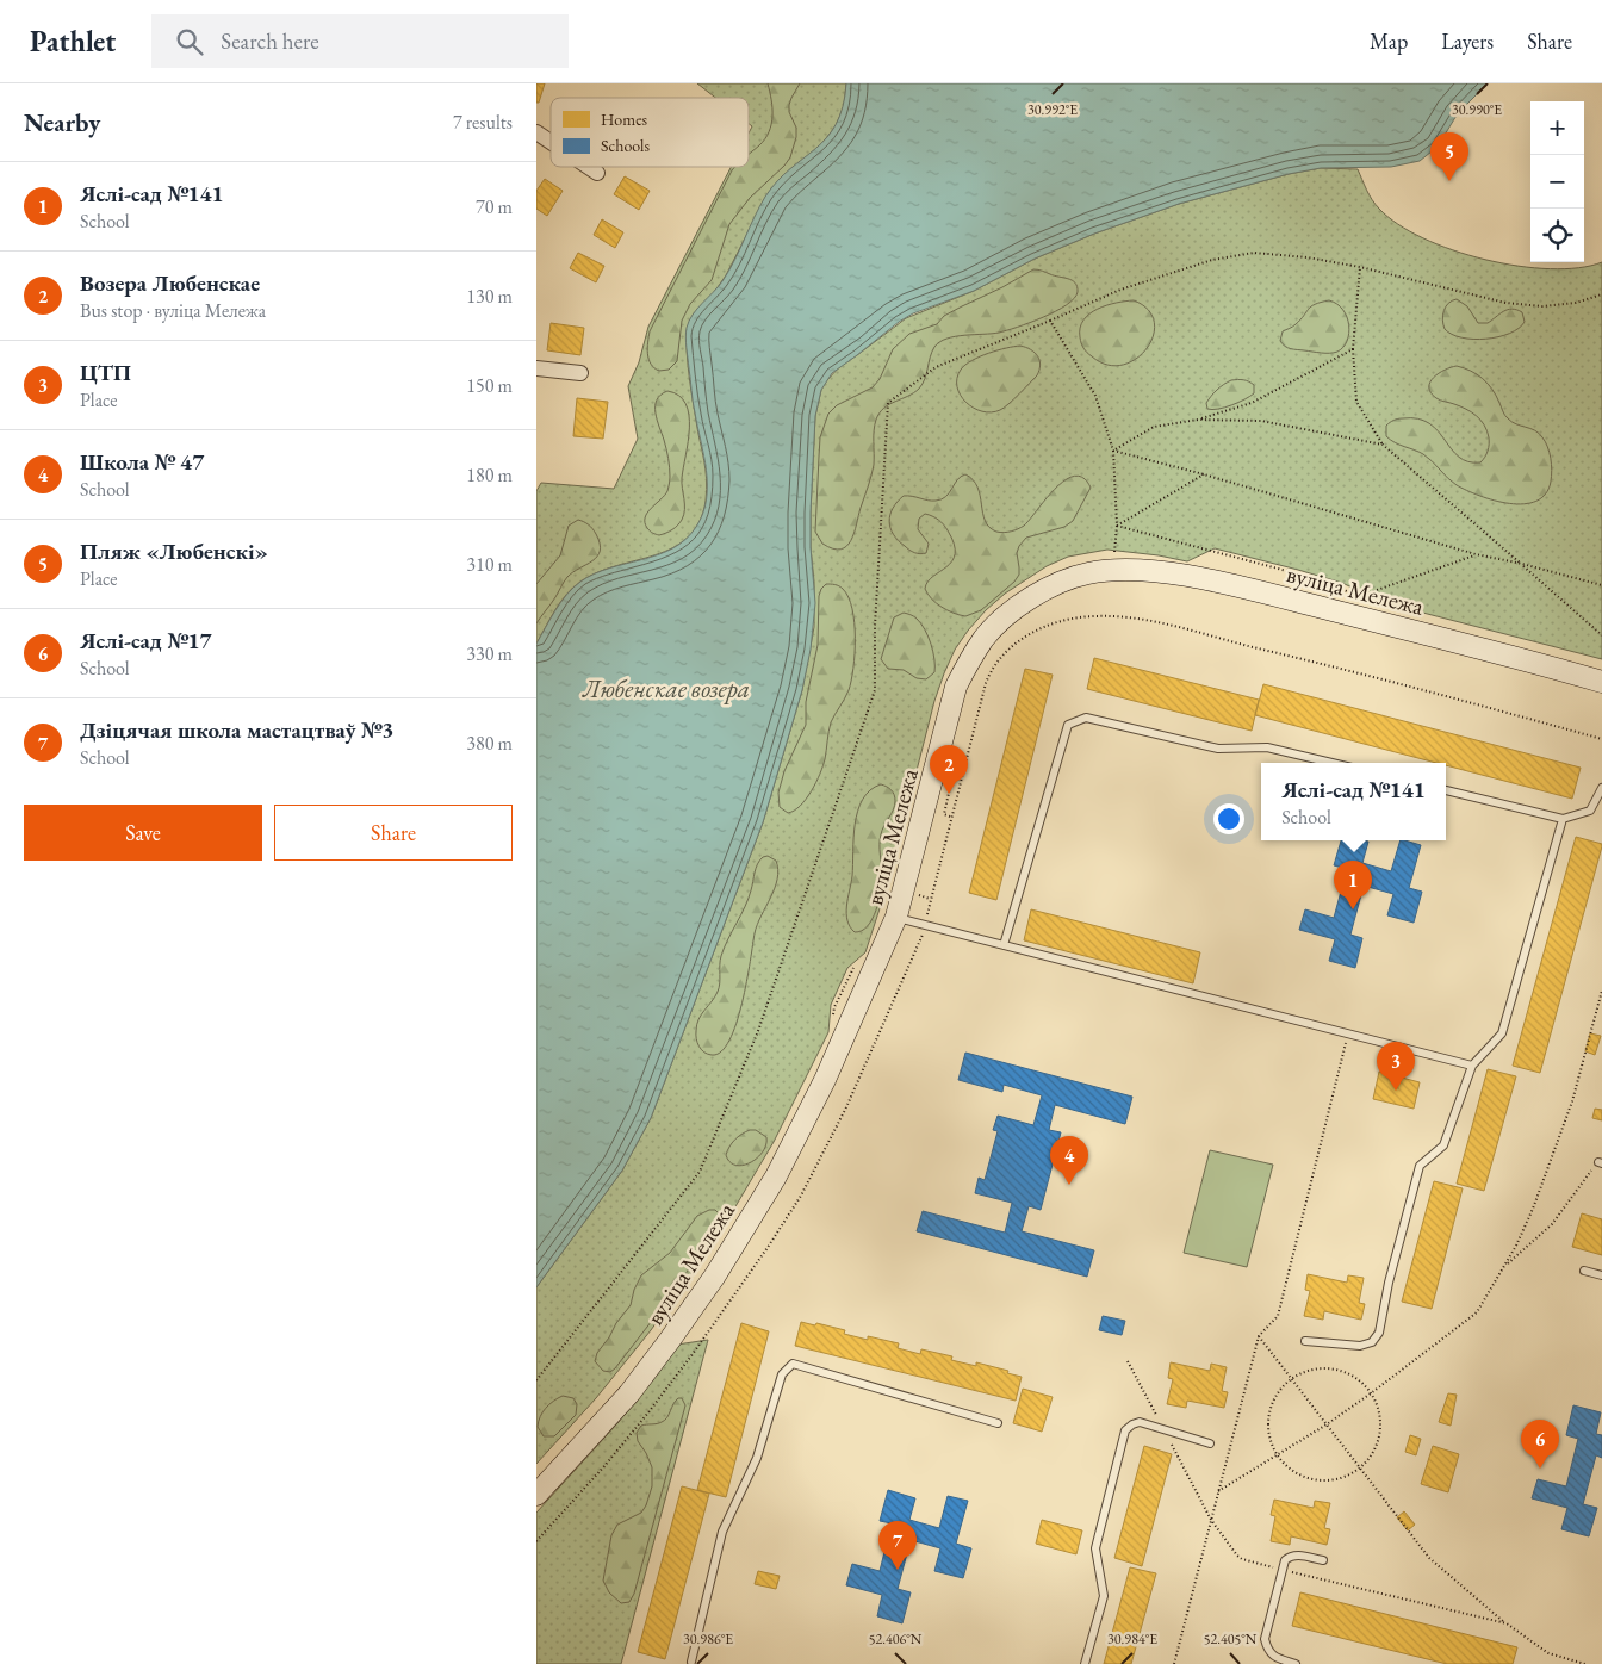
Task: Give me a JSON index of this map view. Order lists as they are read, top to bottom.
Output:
{
  "streets": {
    "main road": ["вуліца Мележа"]
  },
  "water": ["Любенскае возера"],
  "legend": ["Homes", "Schools"],
  "page": {
    "header": "Pathlet",
    "search": "Search here",
    "nav": ["Map", "Layers", "Share"],
    "heading": ["Nearby", "7 results"],
    "map_buttons": ["+", "−"],
    "pins": [
      "5",
      "2",
      "1",
      "3",
      "4",
      "6",
      "7"
    ],
    "list": [
      {
        "mark": "1",
        "name": "Яслі-сад №141",
        "note": "School",
        "value": "70 m"
      },
      {
        "mark": "2",
        "name": "Возера Любенскае",
        "note": "Bus stop · вуліца Мележа",
        "value": "130 m"
      },
      {
        "mark": "3",
        "name": "ЦТП",
        "note": "Place",
        "value": "150 m"
      },
      {
        "mark": "4",
        "name": "Школа № 47",
        "note": "School",
        "value": "180 m"
      },
      {
        "mark": "5",
        "name": "Пляж «Любенскі»",
        "note": "Place",
        "value": "310 m"
      },
      {
        "mark": "6",
        "name": "Яслі-сад №17",
        "note": "School",
        "value": "330 m"
      },
      {
        "mark": "7",
        "name": "Дзіцячая школа мастацтваў №3",
        "note": "School",
        "value": "380 m"
      }
    ],
    "popup": ["Яслі-сад №141", "School"],
    "buttons": ["Save", "Share"]
  },
  "coordinates": [
    "30.992°E",
    "30.990°E",
    "52.406°N",
    "52.405°N",
    "30.986°E",
    "30.984°E"
  ]
}
